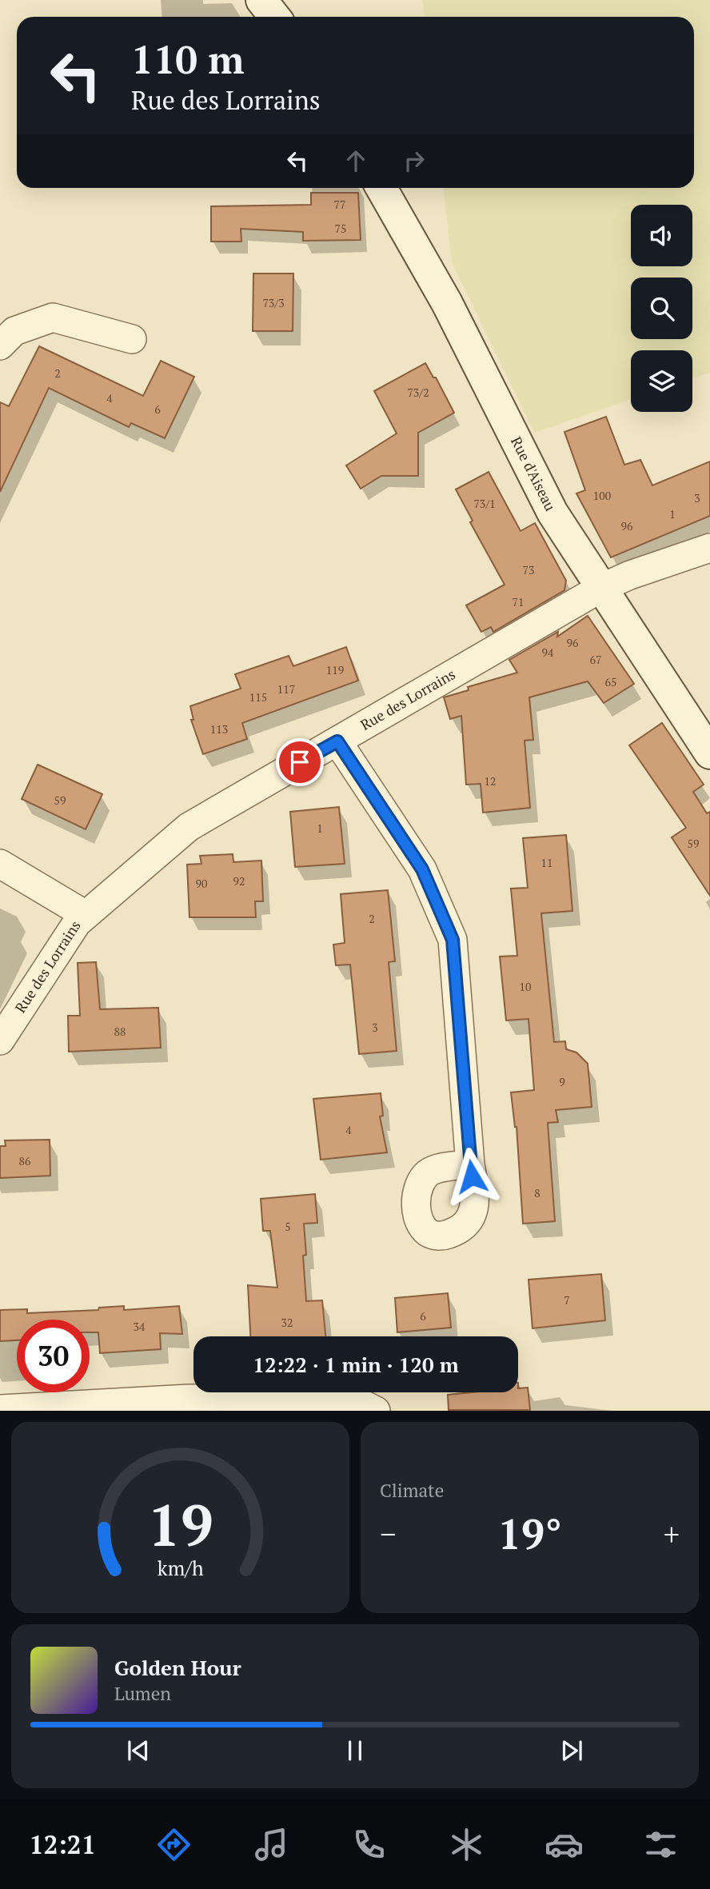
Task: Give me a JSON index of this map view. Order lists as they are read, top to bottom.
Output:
{
  "streets": {
    "street": ["Rue d'Aiseau", "Rue des Lorrains"]
  },
  "crossings": [
    ["Rue d'Aiseau", "Rue des Lorrains"]
  ],
  "house_numbers": [
    "77",
    "75",
    "73/3",
    "2",
    "73/2",
    "4",
    "6",
    "100",
    "3",
    "73/1",
    "1",
    "96",
    "73",
    "71",
    "96",
    "94",
    "67",
    "119",
    "65",
    "117",
    "115",
    "113",
    "12",
    "59",
    "1",
    "59",
    "11",
    "92",
    "90",
    "2",
    "10",
    "3",
    "88",
    "9",
    "4",
    "86",
    "8",
    "5",
    "7",
    "6",
    "32",
    "34"
  ],
  "page": {
    "turn": ["110 m", "Rue des Lorrains"],
    "limit": "30",
    "trip": "12:22 · 1 min · 120 m",
    "tile": "Climate",
    "heat": ["−", "19°", "+"],
    "song": ["Golden Hour", "Lumen"],
    "tabs": "12:21",
    "gauge": ["19", "km/h"]
  }
}
